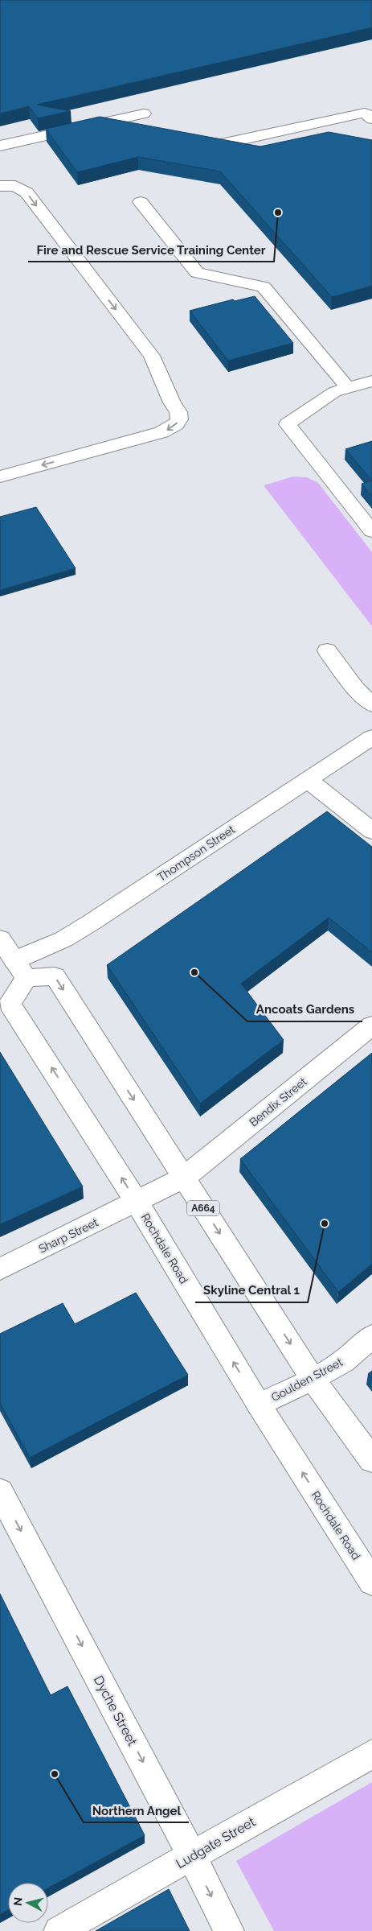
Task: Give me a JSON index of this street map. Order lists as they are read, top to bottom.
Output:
{
  "streets": {
    "main road": [
      "Thompson Street",
      "Bendix Street",
      "A664",
      "Sharp Street",
      "Rochdale Road",
      "Goulden Street",
      "Dyche Street",
      "Ludgate Street"
    ]
  },
  "crossings": [
    ["Thompson Street", "A664"],
    ["Thompson Street", "Rochdale Road"],
    ["Bendix Street", "A664"],
    ["Bendix Street", "Sharp Street"],
    ["Bendix Street", "Rochdale Road"],
    ["A664", "Rochdale Road"],
    ["A664", "Goulden Street"],
    ["Sharp Street", "Rochdale Road"],
    ["Rochdale Road", "Goulden Street"],
    ["Dyche Street", "Ludgate Street"]
  ],
  "one_way": ["Dyche Street"],
  "places": [
    "Fire and Rescue Service Training Center",
    "Ancoats Gardens",
    "Skyline Central 1",
    "Northern Angel"
  ],
  "north": "left"
}
